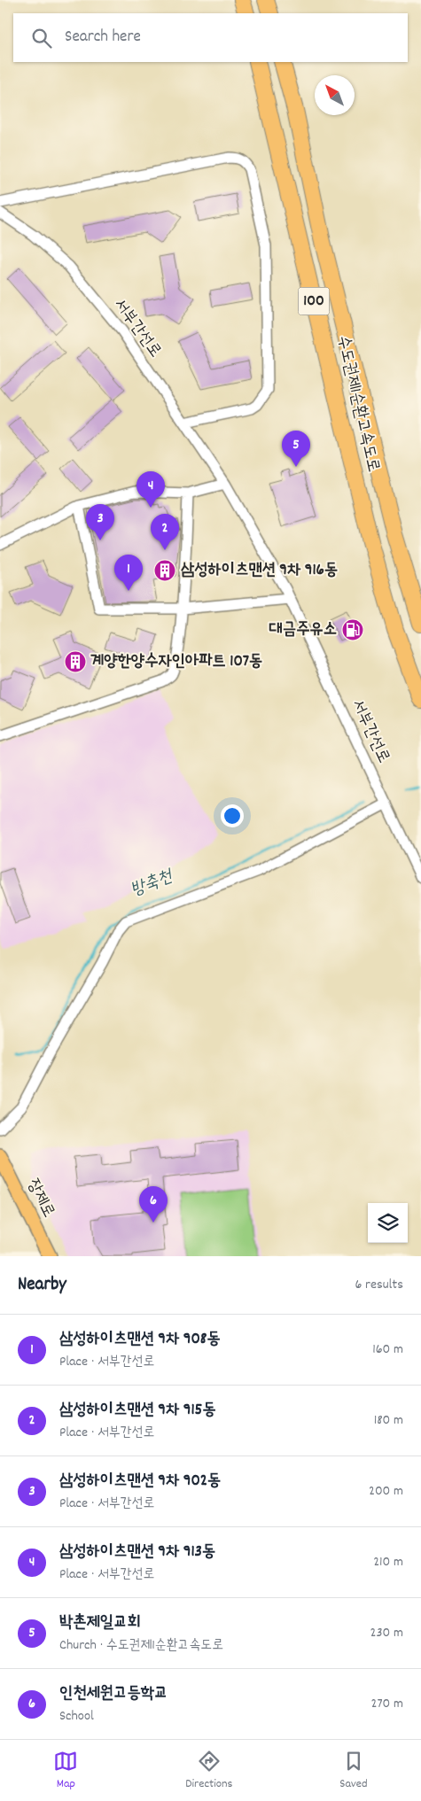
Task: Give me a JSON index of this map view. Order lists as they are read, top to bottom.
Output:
{
  "streets": {
    "highway": ["100", "수도권제1순환고속도로"],
    "main road": ["장제로"],
    "street": ["서부간선로"]
  },
  "water": ["방축천"],
  "places": {
    "building": ["삼성하이츠맨션 9차 916동", "계양한양수자인아파트 107동"],
    "fuel station": ["대금주유소"]
  },
  "north": "top left",
  "page": {
    "search": "Search here",
    "pins": [
      "5",
      "4",
      "3",
      "2",
      "1",
      "6"
    ],
    "heading": ["Nearby", "6 results"],
    "list": [
      {
        "mark": "1",
        "name": "삼성하이츠맨션 9차 908동",
        "note": "Place · 서부간선로",
        "value": "160 m"
      },
      {
        "mark": "2",
        "name": "삼성하이츠맨션 9차 915동",
        "note": "Place · 서부간선로",
        "value": "180 m"
      },
      {
        "mark": "3",
        "name": "삼성하이츠맨션 9차 902동",
        "note": "Place · 서부간선로",
        "value": "200 m"
      },
      {
        "mark": "4",
        "name": "삼성하이츠맨션 9차 913동",
        "note": "Place · 서부간선로",
        "value": "210 m"
      },
      {
        "mark": "5",
        "name": "박촌제일교회",
        "note": "Church · 수도권제1순환고속도로",
        "value": "230 m"
      },
      {
        "mark": "6",
        "name": "인천세원고등학교",
        "note": "School",
        "value": "270 m"
      }
    ],
    "nav": ["Map", "Directions", "Saved"]
  }
}
